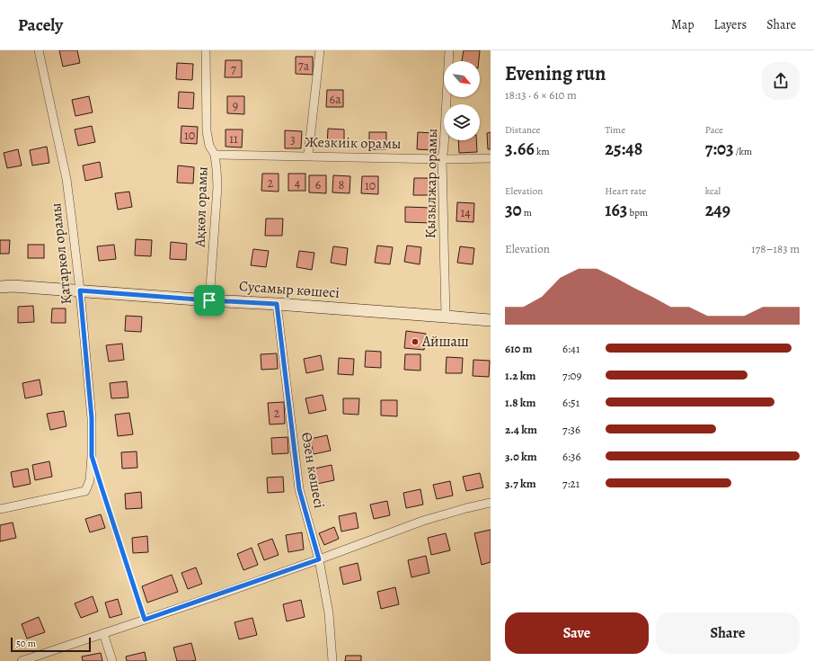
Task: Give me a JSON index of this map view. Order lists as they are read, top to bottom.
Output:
{
  "streets": {
    "main road": ["Сусамыр көшесі"],
    "street": [
      "Жезкиік орамы",
      "Қызылжар орамы",
      "Ақкөл орамы",
      "Қатаркөл орамы",
      "Өзен көшесі"
    ]
  },
  "crossings": [
    ["Жезкиік орамы", "Қызылжар орамы"],
    ["Жезкиік орамы", "Ақкөл орамы"],
    ["Қызылжар орамы", "Сусамыр көшесі"],
    ["Ақкөл орамы", "Сусамыр көшесі"],
    ["Қатаркөл орамы", "Сусамыр көшесі"],
    ["Сусамыр көшесі", "Өзен көшесі"]
  ],
  "places": ["Айшаш"],
  "house_numbers": [
    "7а",
    "7",
    "6а",
    "9",
    "10",
    "11",
    "3",
    "2",
    "4",
    "6",
    "8",
    "10",
    "14",
    "2"
  ],
  "scale_bar": "50 m",
  "north": "bottom right",
  "page": {
    "header": "Pacely",
    "nav": ["Map", "Layers", "Share"],
    "heading": ["Evening run", "18:13 · 6 × 610 m"],
    "stats": [
      ["Distance", "3.66 km"],
      ["Time", "25:48"],
      ["Pace", "7:03 /km"],
      ["Elevation", "30 m"],
      ["Heart rate", "163 bpm"],
      ["kcal", "249"]
    ],
    "chart": ["Elevation", "178–183 m"],
    "list": [
      {
        "name": "610 m",
        "note": "6:41"
      },
      {
        "name": "1.2 km",
        "note": "7:09"
      },
      {
        "name": "1.8 km",
        "note": "6:51"
      },
      {
        "name": "2.4 km",
        "note": "7:36"
      },
      {
        "name": "3.0 km",
        "note": "6:36"
      },
      {
        "name": "3.7 km",
        "note": "7:21"
      }
    ],
    "buttons": ["Save", "Share"],
    "scale": "50 m"
  }
}
